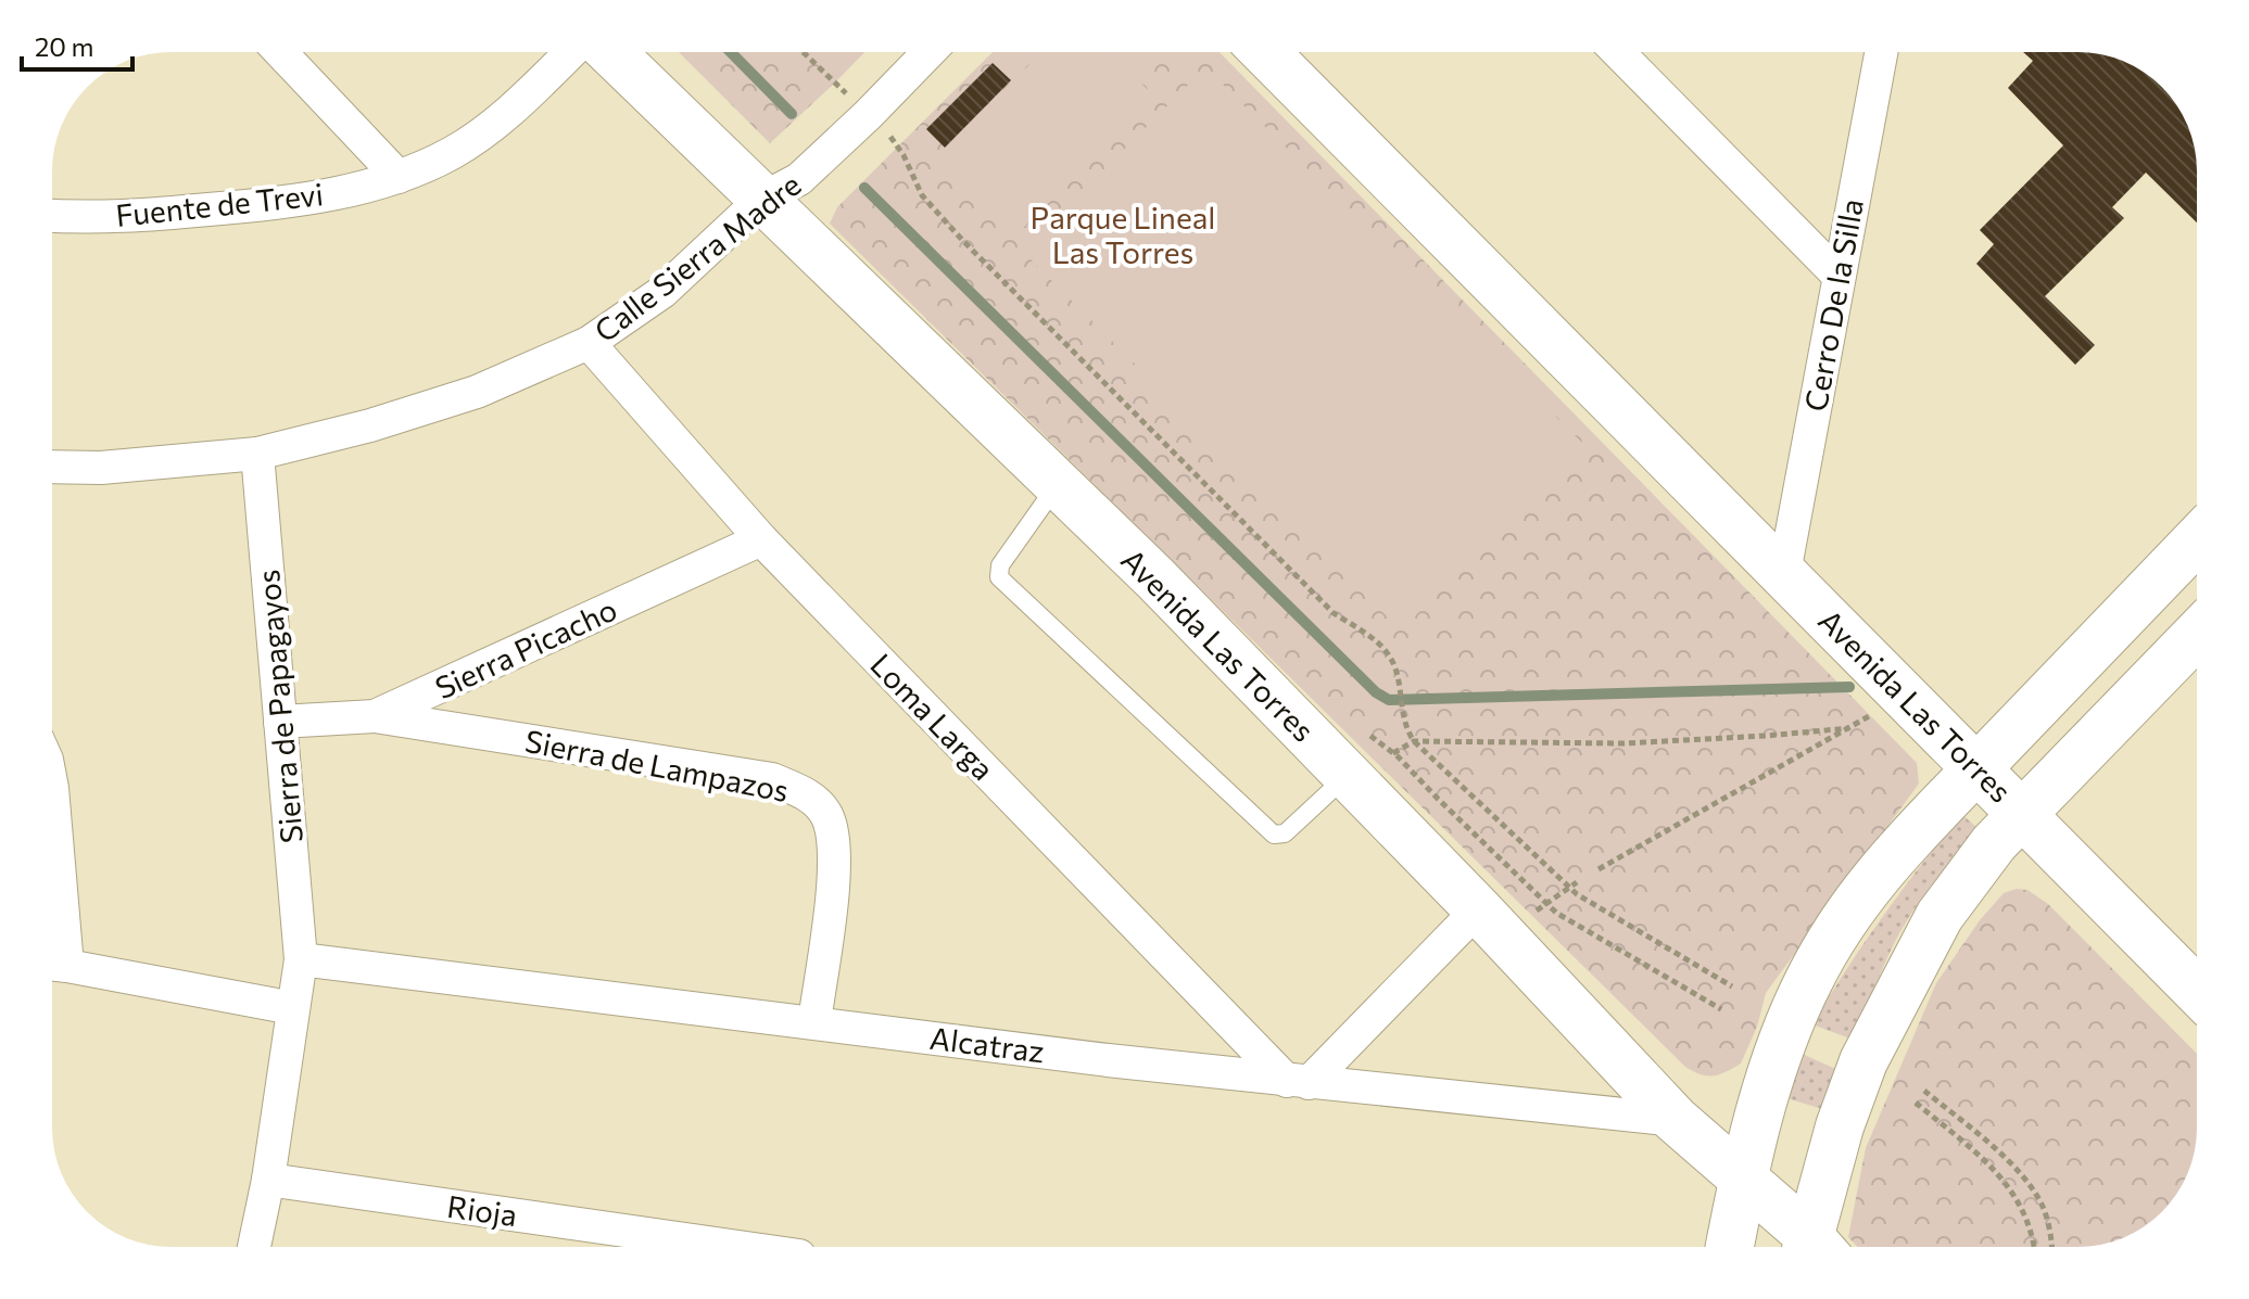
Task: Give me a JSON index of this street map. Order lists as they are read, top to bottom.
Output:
{
  "streets": {
    "street": [
      "Fuente de Trevi",
      "Calle Sierra Madre",
      "Cerro De la Silla",
      "Avenida Las Torres",
      "Sierra Picacho",
      "Sierra de Papagayos",
      "Loma Larga",
      "Sierra de Lampazos",
      "Alcatraz",
      "Rioja"
    ]
  },
  "crossings": [
    ["Calle Sierra Madre", "Avenida Las Torres"],
    ["Calle Sierra Madre", "Sierra de Papagayos"],
    ["Calle Sierra Madre", "Loma Larga"],
    ["Cerro De la Silla", "Avenida Las Torres"],
    ["Avenida Las Torres", "Alcatraz"],
    ["Sierra Picacho", "Sierra de Papagayos"],
    ["Sierra Picacho", "Loma Larga"],
    ["Sierra Picacho", "Sierra de Lampazos"],
    ["Sierra de Papagayos", "Alcatraz"],
    ["Sierra de Papagayos", "Rioja"],
    ["Loma Larga", "Alcatraz"],
    ["Sierra de Lampazos", "Alcatraz"]
  ],
  "parks": ["Parque Lineal Las Torres"],
  "scale_bar": "20 m"
}
